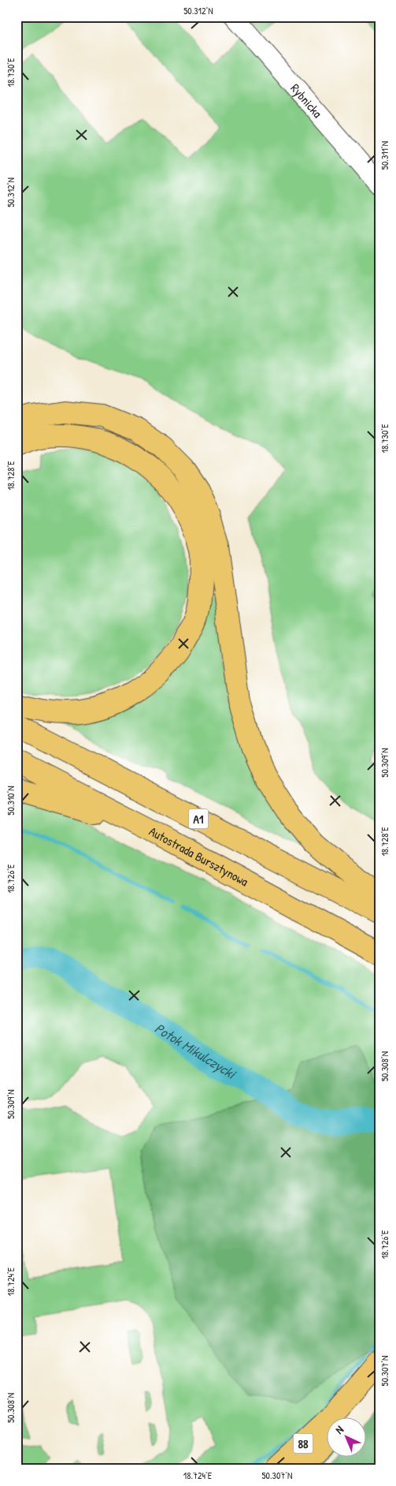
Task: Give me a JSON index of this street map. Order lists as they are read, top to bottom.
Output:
{
  "streets": {
    "main road": ["A1", "Autostrada Bursztynowa", "88"],
    "street": ["Rybnicka"]
  },
  "water": ["Potok Mikulczycki"],
  "north": "top left",
  "coordinates": [
    "50.312°N",
    "18.730°E",
    "50.311°N",
    "18.728°E",
    "50.309°N",
    "50.310°N",
    "18.726°E",
    "50.308°N",
    "18.724°E",
    "50.307°N"
  ]
}
